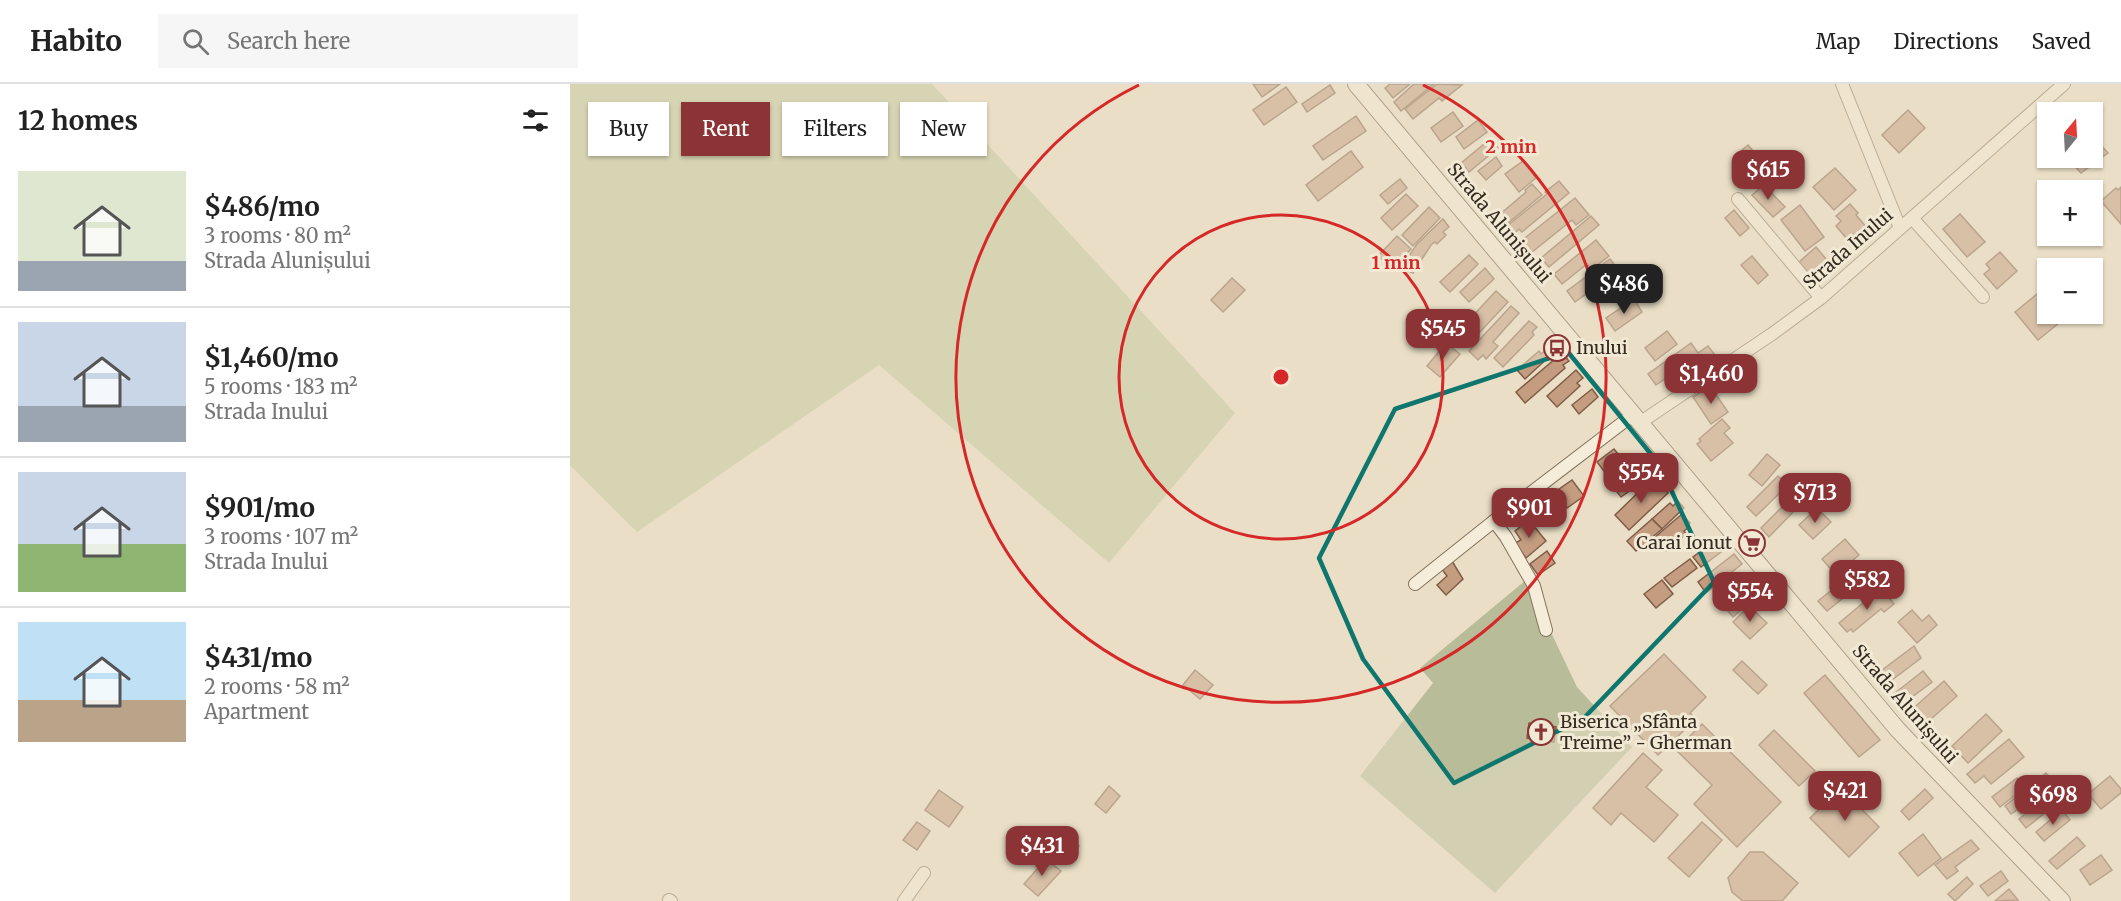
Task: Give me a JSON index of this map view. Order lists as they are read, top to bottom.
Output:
{
  "streets": {
    "main road": ["Strada Alunișului"],
    "street": ["Strada Inului"]
  },
  "crossings": [
    ["Strada Alunișului", "Strada Inului"]
  ],
  "places": {
    "bus stop": ["Inului"],
    "supermarket": ["Carai Ionut"],
    "church": ["Biserica „Sfânta Treime” - Gherman"]
  },
  "north": "top",
  "page": {
    "header": "Habito",
    "search": "Search here",
    "nav": ["Map", "Directions", "Saved"],
    "heading": "12 homes",
    "map_buttons": ["+", "−"],
    "chip": [
      "Buy",
      "Rent",
      "Filters",
      "New"
    ],
    "price": [
      "$615",
      "$486",
      "$545",
      "$1,460",
      "$554",
      "$713",
      "$901",
      "$582",
      "$554",
      "$421",
      "$698",
      "$431"
    ],
    "list": [
      {
        "name": "$486/mo",
        "note": "3 rooms · 80 m² · Strada Alunișului"
      },
      {
        "name": "$1,460/mo",
        "note": "5 rooms · 183 m² · Strada Inului"
      },
      {
        "name": "$901/mo",
        "note": "3 rooms · 107 m² · Strada Inului"
      },
      {
        "name": "$431/mo",
        "note": "2 rooms · 58 m² · Apartment"
      }
    ]
  },
  "rings": ["2 min", "1 min"]
}
